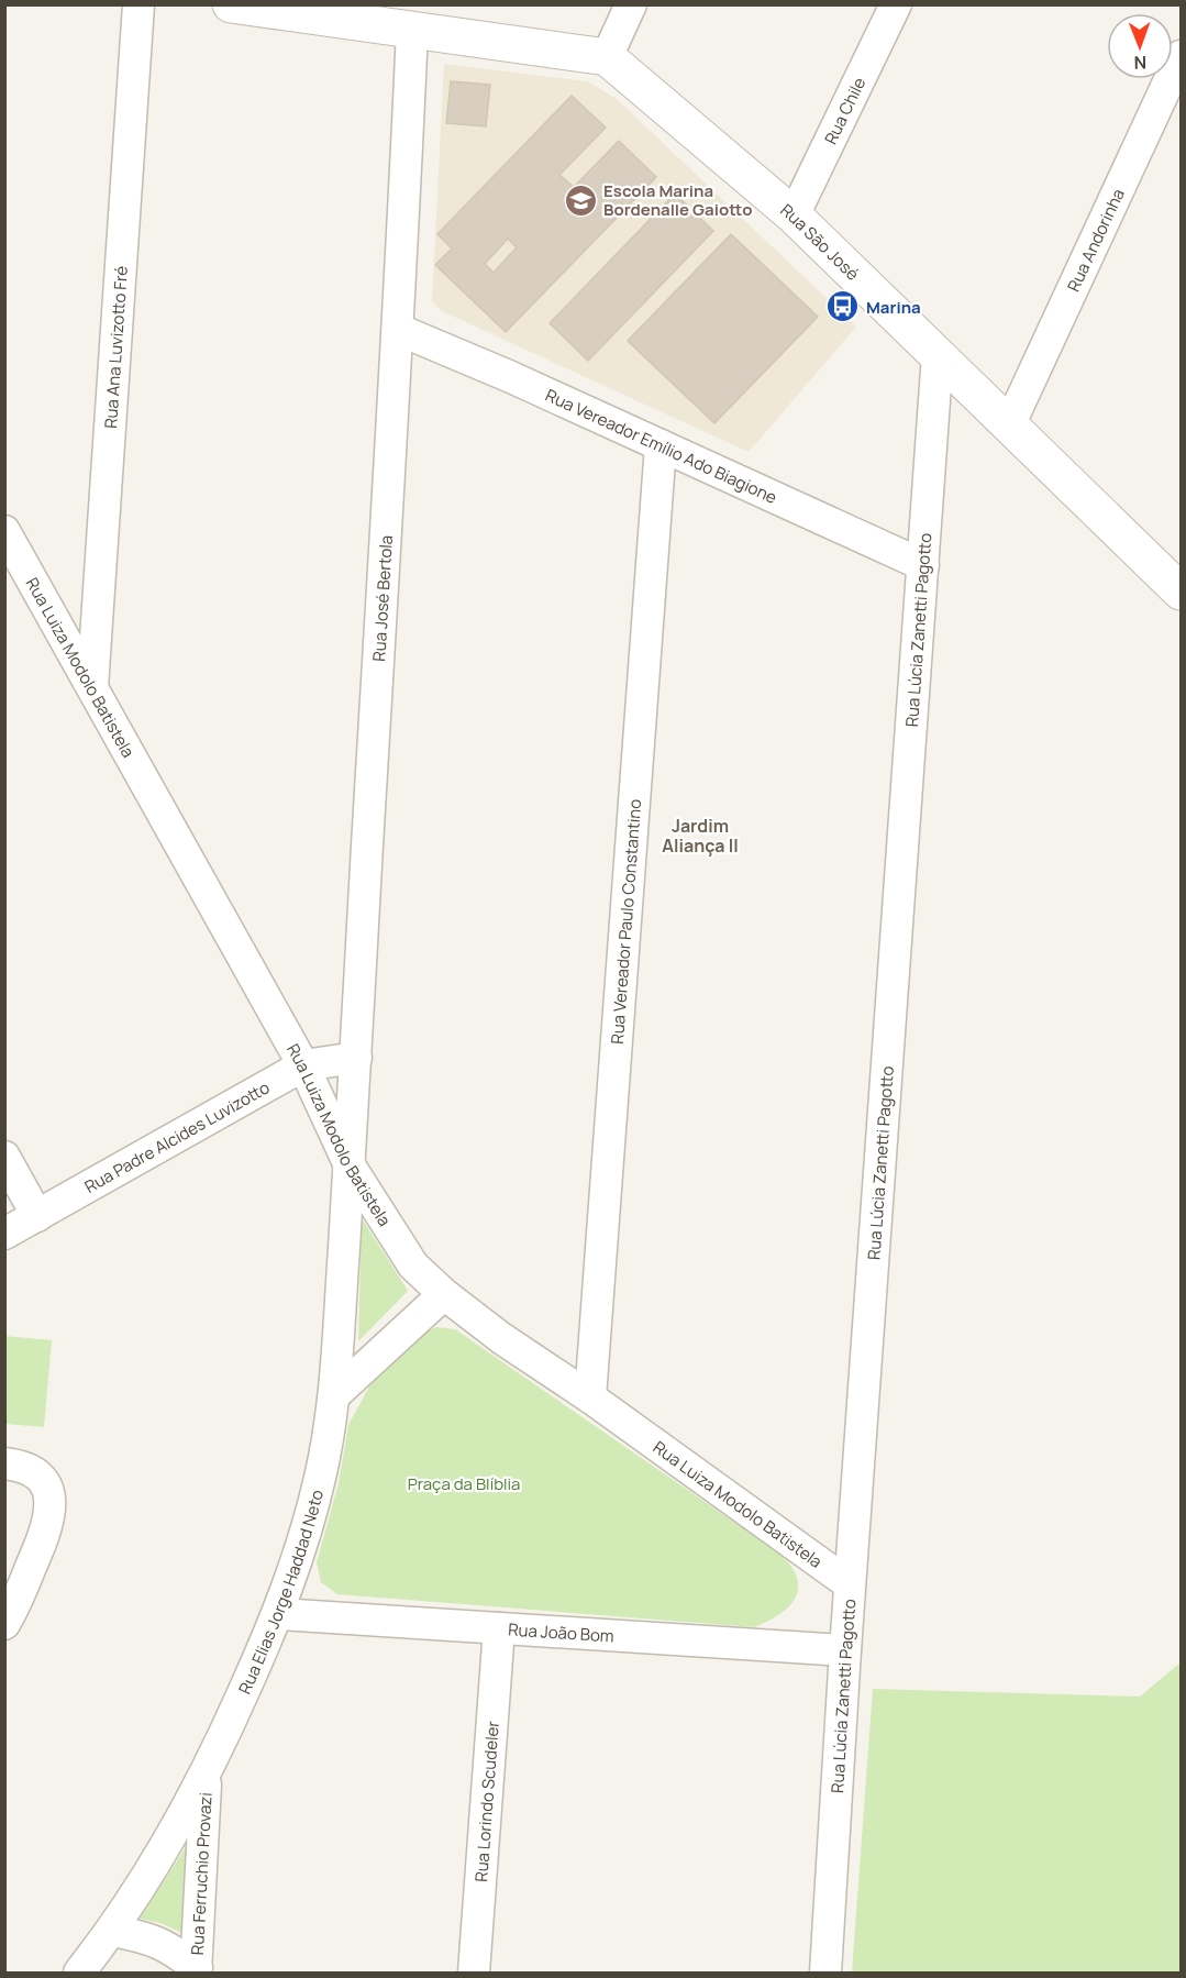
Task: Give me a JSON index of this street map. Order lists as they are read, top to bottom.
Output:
{
  "streets": {
    "street": [
      "Rua Chile",
      "Rua Andorinha",
      "Rua São José",
      "Rua Ana Luvizotto Fré",
      "Rua Vereador Emílio Ado Biagione",
      "Rua José Bertola",
      "Rua Lúcia Zanetti Pagotto",
      "Rua Luiza Modolo Batistela",
      "Rua Vereador Paulo Constantino",
      "Rua Padre Alcides Luvizotto",
      "Rua Elias Jorge Haddad Neto",
      "Rua João Bom",
      "Rua Lorindo Scudeler",
      "Rua Ferruchio Provazi"
    ]
  },
  "crossings": [
    ["Rua Chile", "Rua São José"],
    ["Rua Andorinha", "Rua São José"],
    ["Rua São José", "Rua Lúcia Zanetti Pagotto"],
    ["Rua Ana Luvizotto Fré", "Rua Luiza Modolo Batistela"],
    ["Rua Vereador Emílio Ado Biagione", "Rua José Bertola"],
    ["Rua Vereador Emílio Ado Biagione", "Rua Lúcia Zanetti Pagotto"],
    ["Rua Vereador Emílio Ado Biagione", "Rua Vereador Paulo Constantino"],
    ["Rua José Bertola", "Rua Luiza Modolo Batistela"],
    ["Rua José Bertola", "Rua Padre Alcides Luvizotto"],
    ["Rua José Bertola", "Rua Elias Jorge Haddad Neto"],
    ["Rua Lúcia Zanetti Pagotto", "Rua Luiza Modolo Batistela"],
    ["Rua Lúcia Zanetti Pagotto", "Rua João Bom"],
    ["Rua Luiza Modolo Batistela", "Rua Vereador Paulo Constantino"],
    ["Rua Luiza Modolo Batistela", "Rua Padre Alcides Luvizotto"],
    ["Rua Luiza Modolo Batistela", "Rua Elias Jorge Haddad Neto"],
    ["Rua Elias Jorge Haddad Neto", "Rua João Bom"],
    ["Rua Elias Jorge Haddad Neto", "Rua Ferruchio Provazi"],
    ["Rua João Bom", "Rua Lorindo Scudeler"]
  ],
  "districts": ["Jardim Aliança II"],
  "parks": ["Praça da Blíblia"],
  "places": {
    "school or university": ["Escola Marina Bordenalle Gaiotto"],
    "bus stop": ["Marina"]
  },
  "north": "bottom"
}
